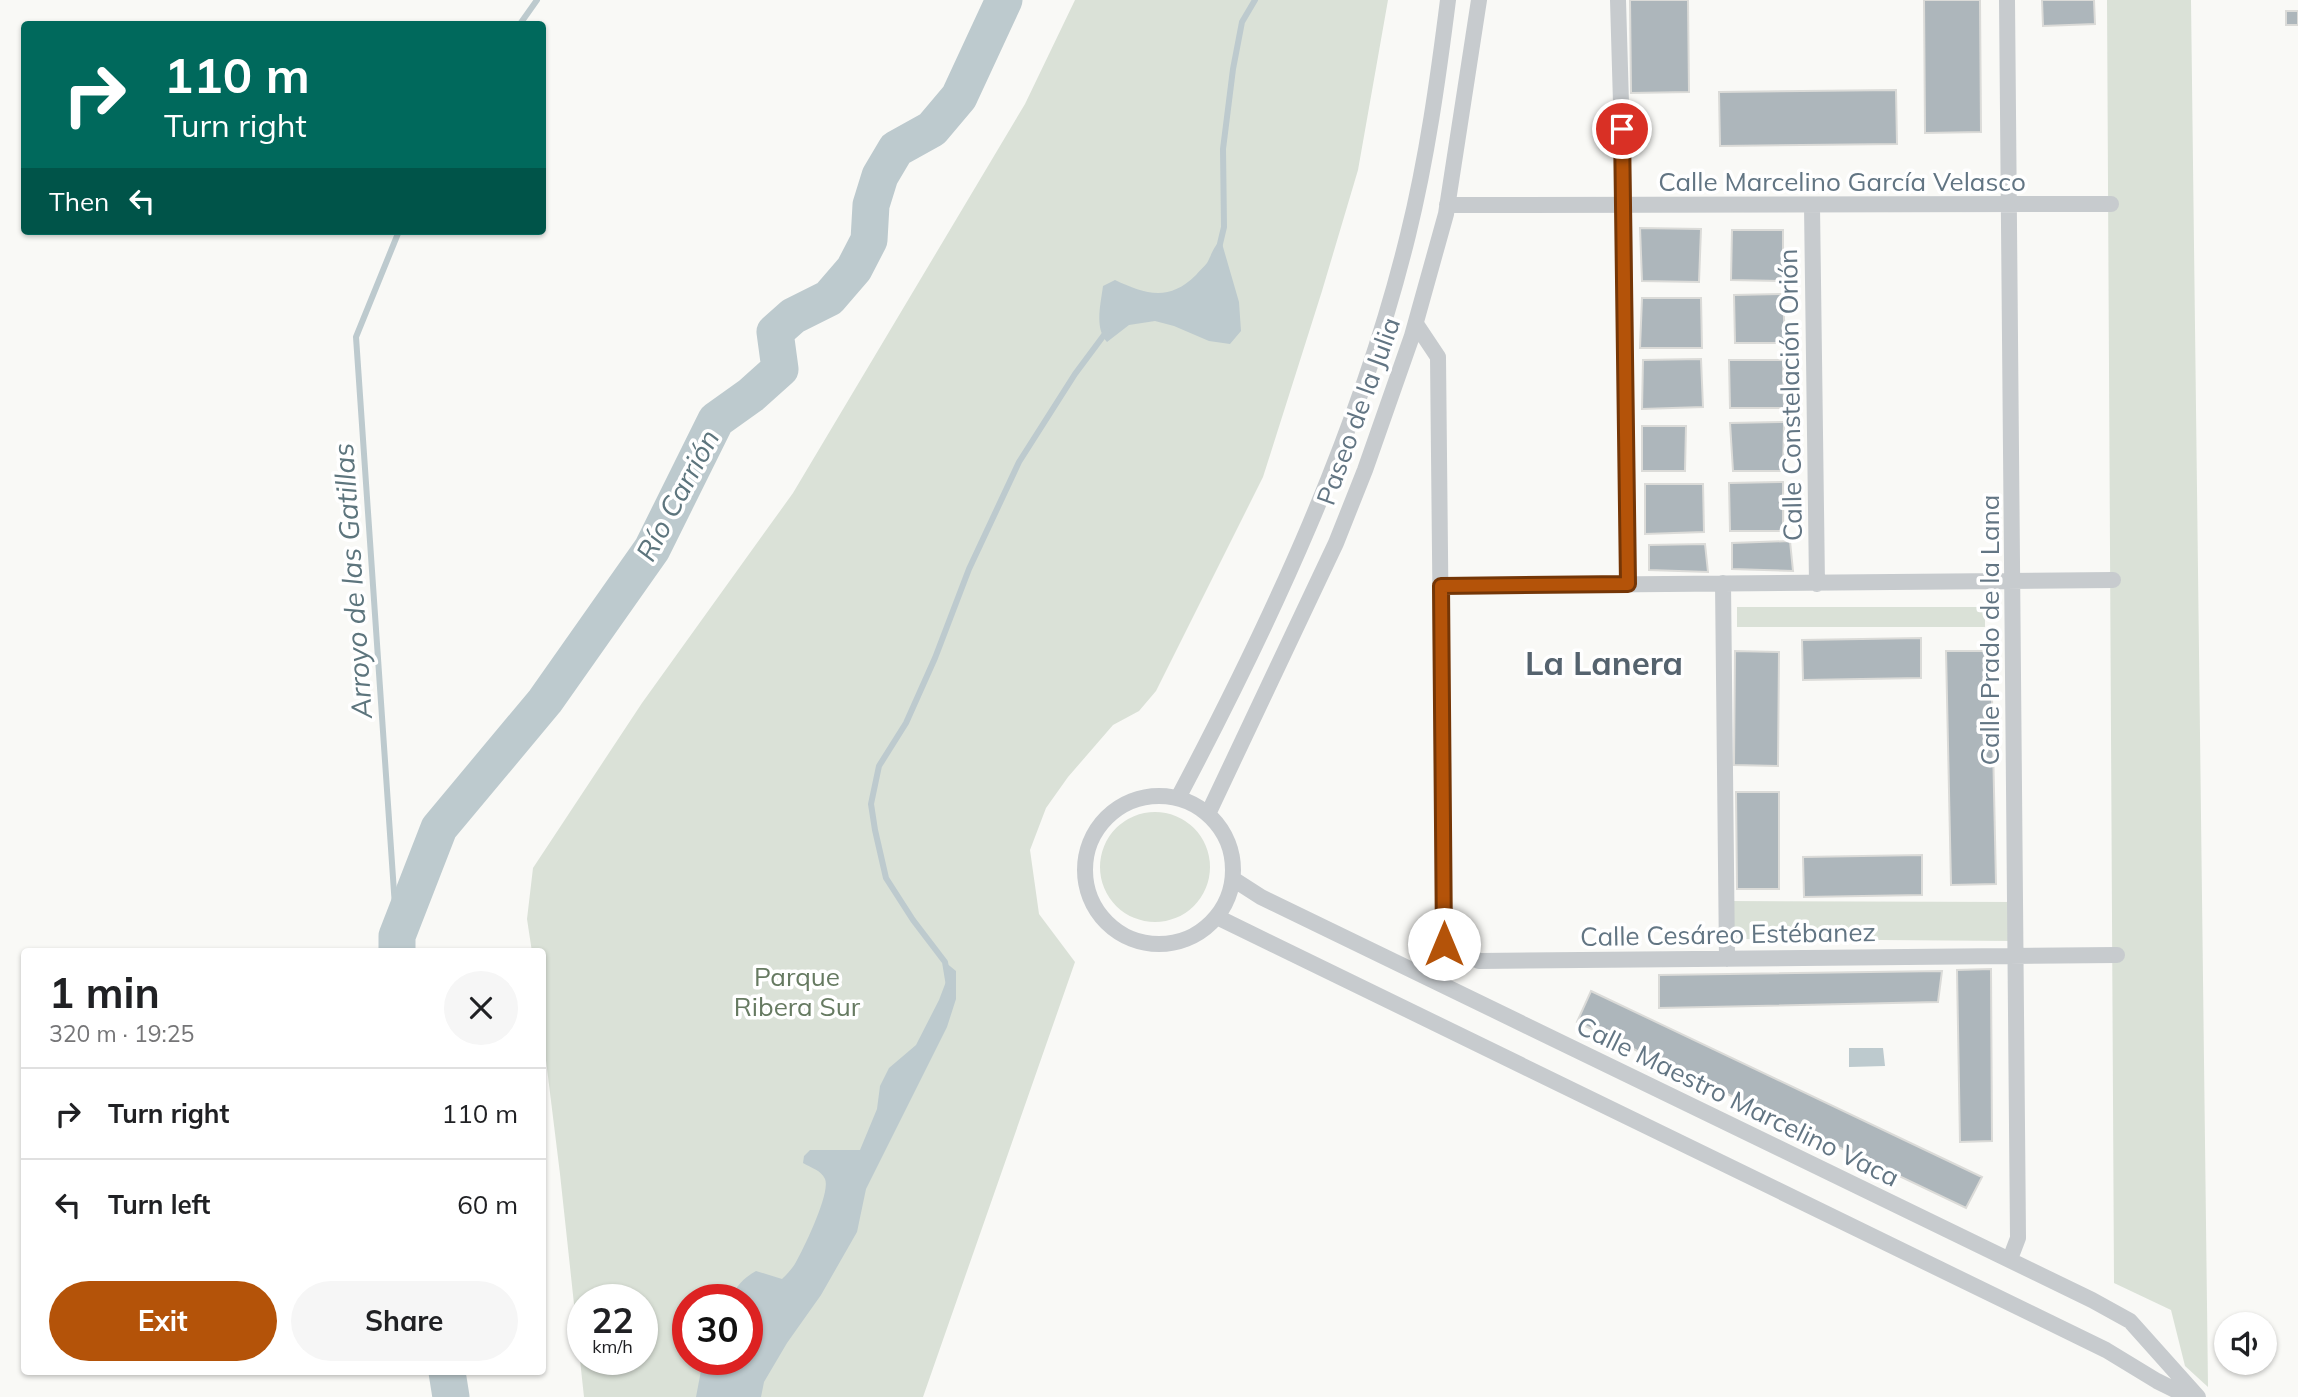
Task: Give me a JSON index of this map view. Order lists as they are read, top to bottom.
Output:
{
  "streets": {
    "street": [
      "Calle Marcelino García Velasco",
      "Calle Constelación Orión",
      "Paseo de la Julia",
      "Calle Prado de la Lana",
      "Calle Cesáreo Estébanez",
      "Calle Maestro Marcelino Vaca"
    ]
  },
  "crossings": [
    ["Calle Marcelino García Velasco", "Calle Constelación Orión"],
    ["Calle Marcelino García Velasco", "Paseo de la Julia"],
    ["Calle Marcelino García Velasco", "Calle Prado de la Lana"],
    ["Paseo de la Julia", "Calle Maestro Marcelino Vaca"],
    ["Calle Prado de la Lana", "Calle Cesáreo Estébanez"],
    ["Calle Prado de la Lana", "Calle Maestro Marcelino Vaca"]
  ],
  "districts": ["La Lanera"],
  "water": ["Río Carrión", "Arroyo de las Gatillas"],
  "parks": ["Parque Ribera Sur"],
  "page": {
    "turn": ["110 m", "Turn right"],
    "then": "Then",
    "heading": ["1 min", "320 m · 19:25"],
    "list": [
      {
        "name": "Turn right",
        "value": "110 m"
      },
      {
        "name": "Turn left",
        "value": "60 m"
      }
    ],
    "buttons": ["Exit", "Share"],
    "speed": "22 km/h",
    "limit": "30"
  }
}
